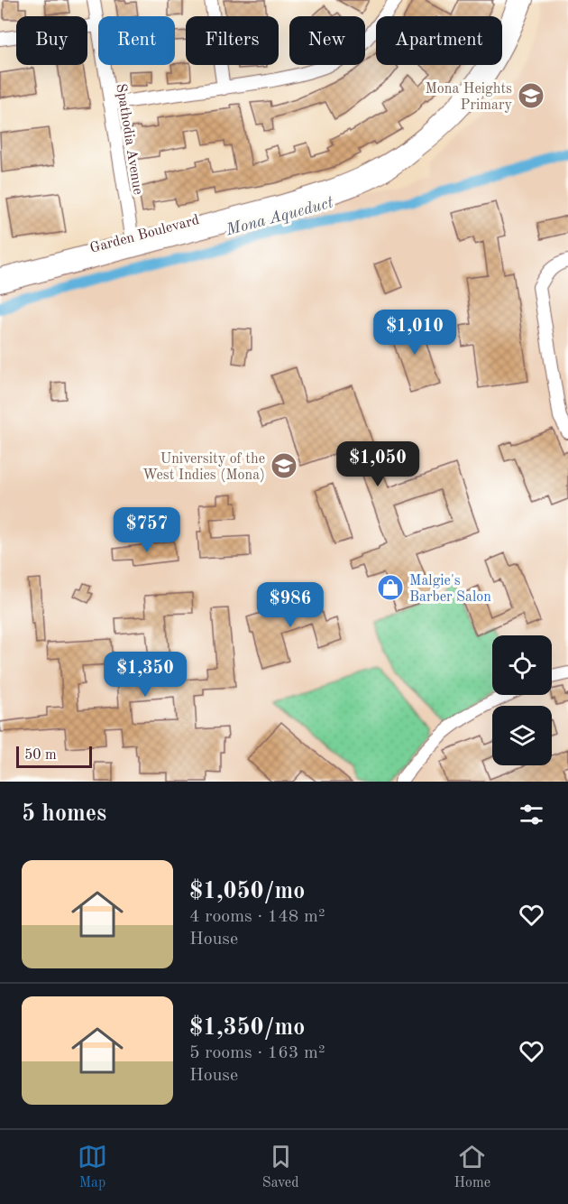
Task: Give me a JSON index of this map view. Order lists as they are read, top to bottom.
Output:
{
  "streets": {
    "street": ["Spathodia Avenue", "Garden Boulevard"]
  },
  "crossings": [
    ["Spathodia Avenue", "Garden Boulevard"]
  ],
  "water": ["Mona Aqueduct"],
  "places": {
    "school or university": ["Mona Heights Primary", "University of the West Indies (Mona)"],
    "shop": ["Malgie's Barber Salon"]
  },
  "scale_bar": "50 m",
  "page": {
    "chip": [
      "Buy",
      "Rent",
      "Filters",
      "New",
      "Apartment"
    ],
    "price": [
      "$1,010",
      "$1,050",
      "$757",
      "$986",
      "$1,350"
    ],
    "scale": "50 m",
    "heading": "5 homes",
    "list": [
      {
        "name": "$1,050/mo",
        "note": "4 rooms · 148 m² · House"
      },
      {
        "name": "$1,350/mo",
        "note": "5 rooms · 163 m² · House"
      }
    ],
    "tabs": ["Map", "Saved", "Home"]
  }
}
